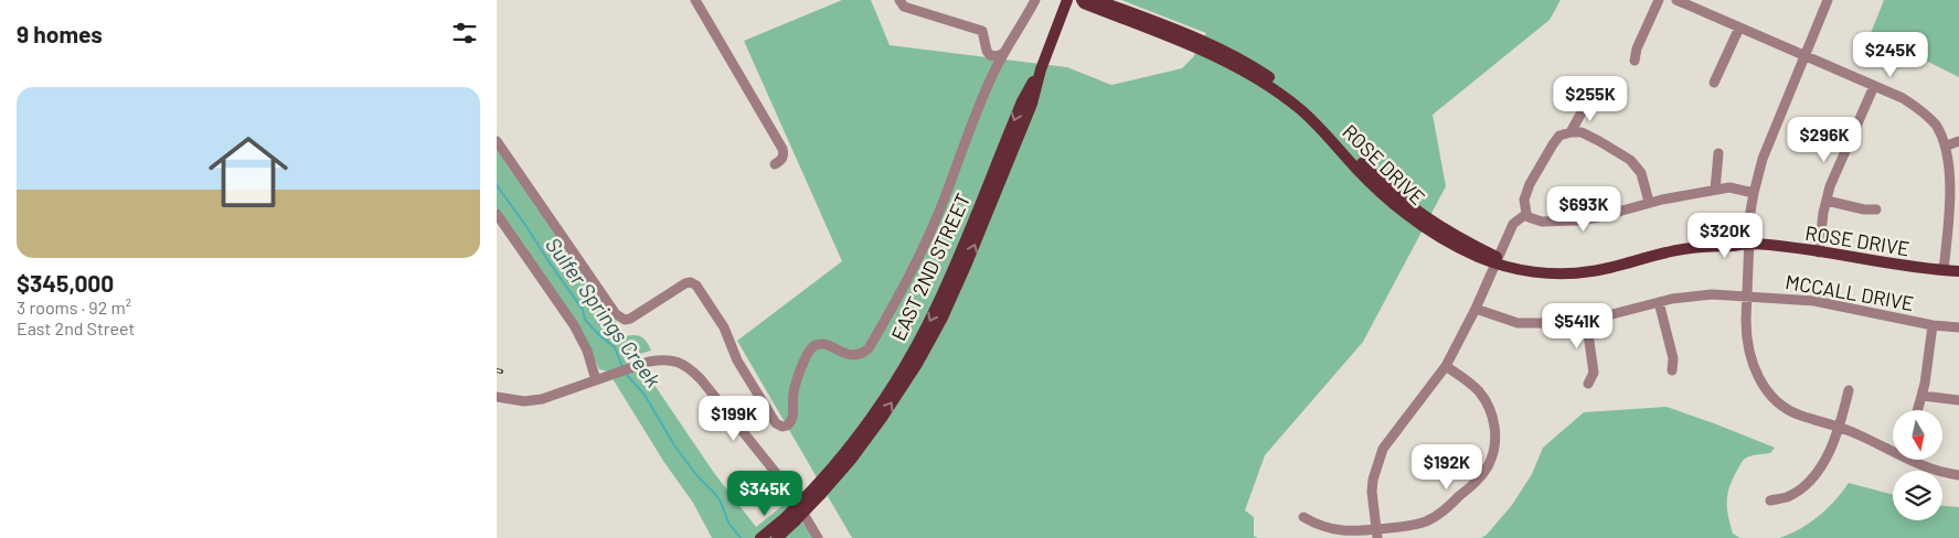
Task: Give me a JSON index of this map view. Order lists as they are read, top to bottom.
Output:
{
  "streets": {
    "main road": ["ROSE DRIVE", "EAST 2ND STREET"],
    "street": ["MCCALL DRIVE"]
  },
  "water": ["Sulfer Springs Creek"],
  "north": "bottom",
  "page": {
    "heading": "9 homes",
    "price": [
      "$245K",
      "$255K",
      "$296K",
      "$693K",
      "$320K",
      "$541K",
      "$199K",
      "$192K",
      "$345K"
    ],
    "list": [
      {
        "name": "$345,000",
        "note": "3 rooms · 92 m² · East 2nd Street"
      }
    ]
  }
}
